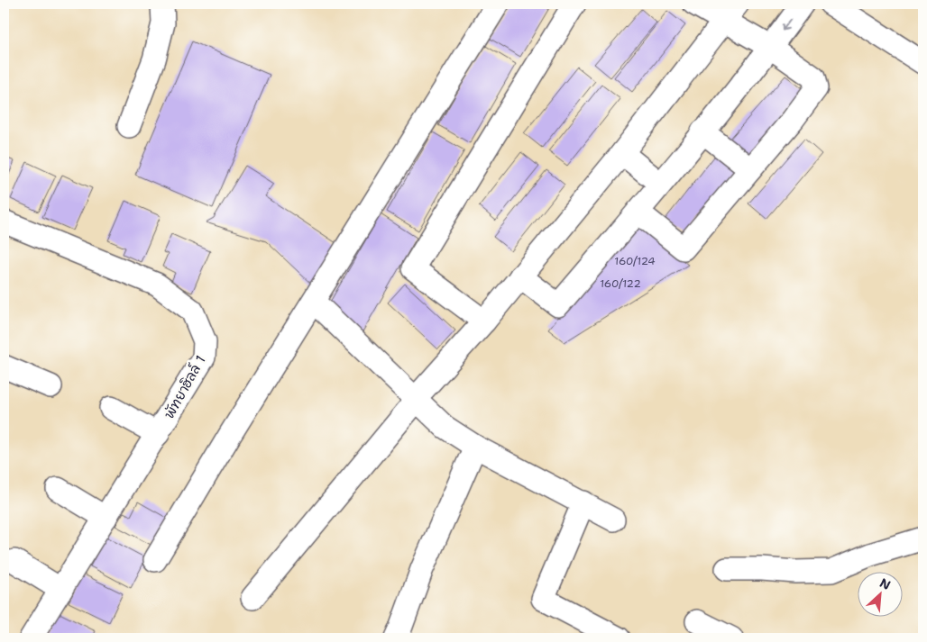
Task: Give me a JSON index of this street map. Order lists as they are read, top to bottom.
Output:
{
  "streets": {
    "street": ["พัทยาฮิลล์ 1"]
  },
  "house_numbers": ["160/124", "160/122"],
  "north": "top right"
}
